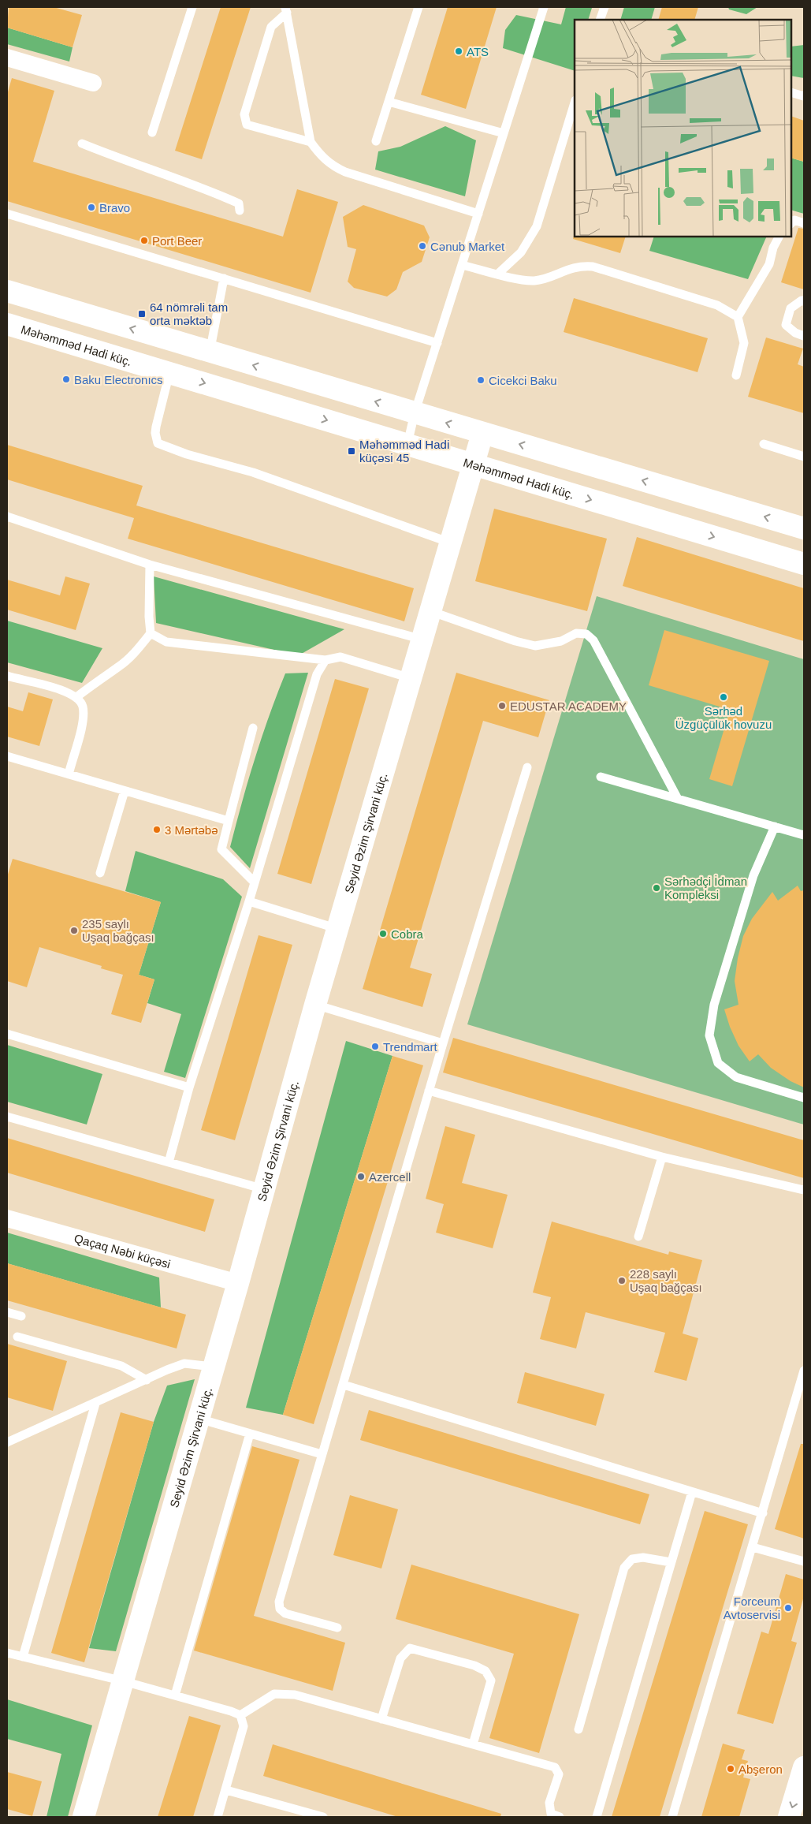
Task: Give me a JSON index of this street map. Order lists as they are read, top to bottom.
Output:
{
  "streets": {
    "main road": ["Məhəmməd Hadi küç.", "Seyid Əzim Şirvani küç."],
    "street": ["Qaçaq Nəbi küçəsi"]
  },
  "crossings": [
    ["Məhəmməd Hadi küç.", "Seyid Əzim Şirvani küç."],
    ["Seyid Əzim Şirvani küç.", "Qaçaq Nəbi küçəsi"]
  ],
  "places": {
    "other": [
      "ATS",
      "Bravo",
      "Port Beer",
      "Cənub Market",
      "Baku Electronıcs",
      "Cicekci Baku",
      "Sərhəd Üzgüçülük hovuzu",
      "EDUSTAR ACADEMY",
      "3 Mərtəbə",
      "Sərhədçi İdman Kompleksi",
      "235 saylı Uşaq bağçası",
      "Cobra",
      "Trendmart",
      "Azercell",
      "228 saylı Uşaq bağçası",
      "Forceum Avtoservisi",
      "Abşeron"
    ],
    "transit": ["64 nömrəli tam orta məktəb", "Məhəmməd Hadi küçəsi 45"]
  }
}
